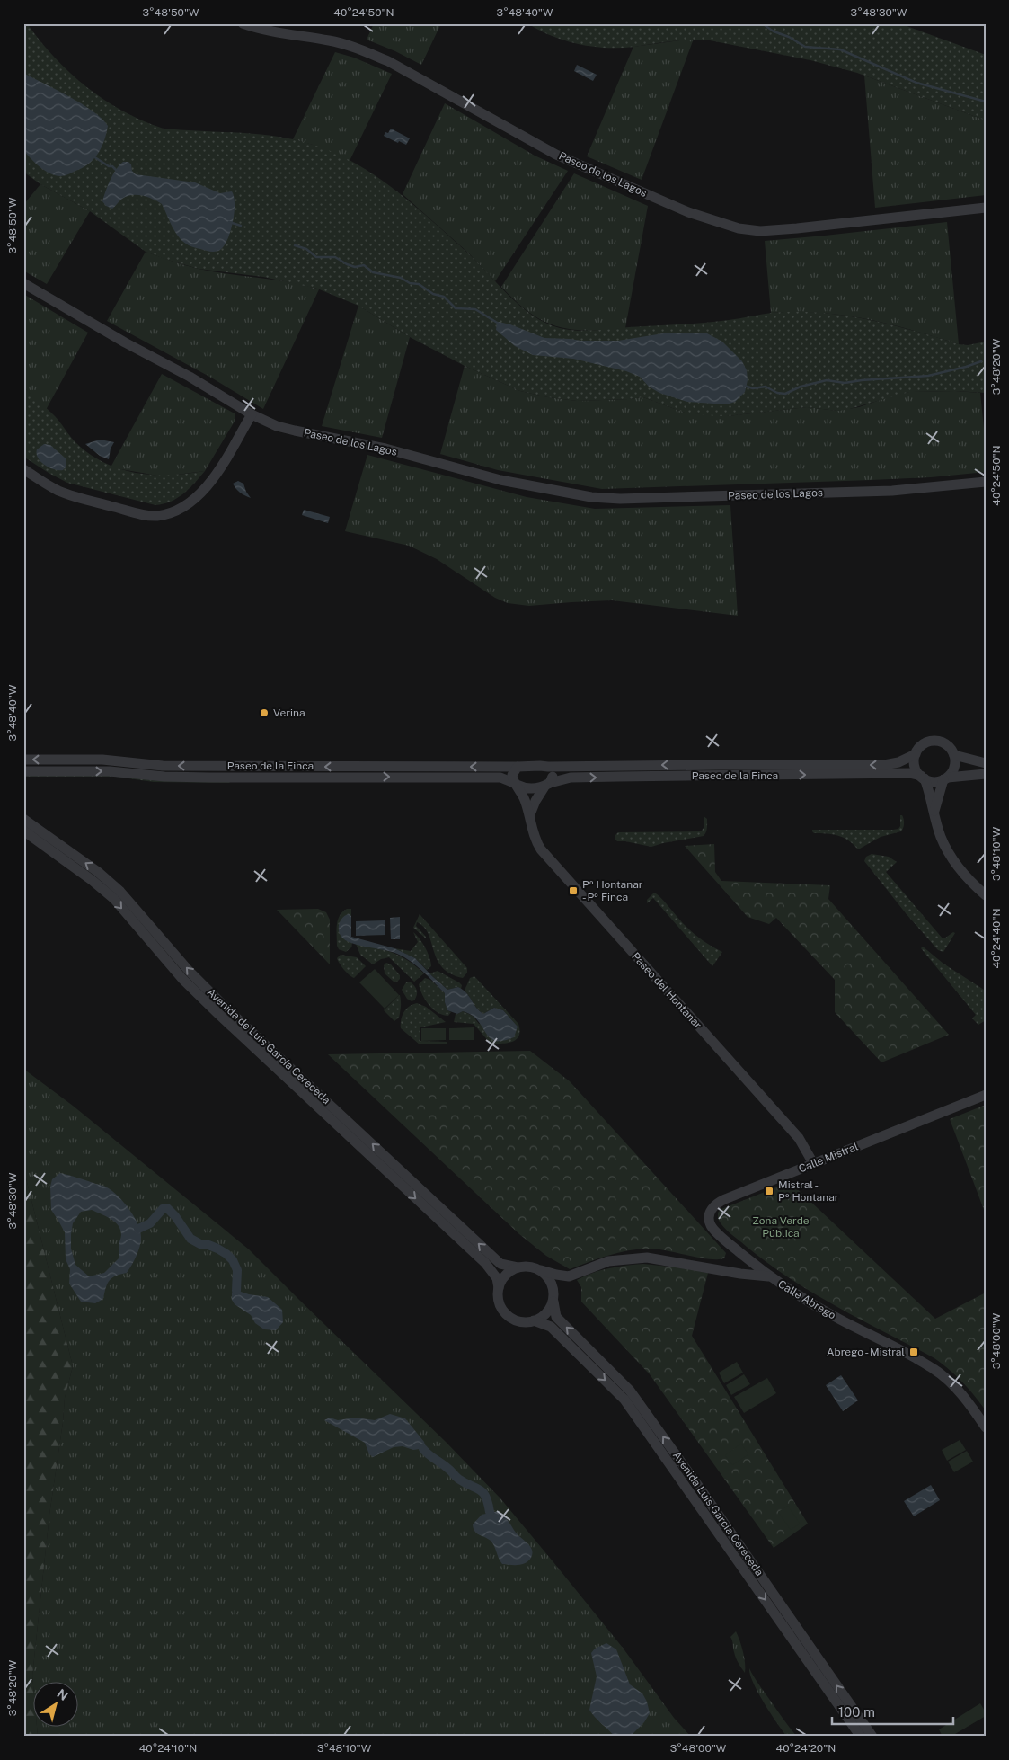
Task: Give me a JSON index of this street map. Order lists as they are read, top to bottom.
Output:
{
  "streets": {
    "street": [
      "Paseo de los Lagos",
      "Paseo de la Finca",
      "Paseo del Hontanar",
      "Avenida de Luis García Cereceda",
      "Calle Mistral",
      "Calle Abrego",
      "Avenida Luis García Cereceda"
    ]
  },
  "crossings": [
    ["Paseo de la Finca", "Paseo del Hontanar"],
    ["Paseo del Hontanar", "Calle Mistral"],
    ["Avenida de Luis García Cereceda", "Avenida Luis García Cereceda"],
    ["Calle Mistral", "Calle Abrego"]
  ],
  "parks": ["Zona Verde Pública"],
  "places": {
    "other": ["Verina"],
    "transit": ["Pº Hontanar - Pº Finca", "Mistral - Pº Hontanar", "Abrego - Mistral"]
  },
  "scale_bar": "100 m",
  "north": "top right",
  "coordinates": [
    "3°48'50\"W",
    "40°24'50\"N",
    "3°48'40\"W",
    "3°48'30\"W",
    "3°48'20\"W",
    "3°48'10\"W",
    "40°24'40\"N",
    "3°48'00\"W",
    "40°24'10\"N",
    "40°24'20\"N"
  ]
}
